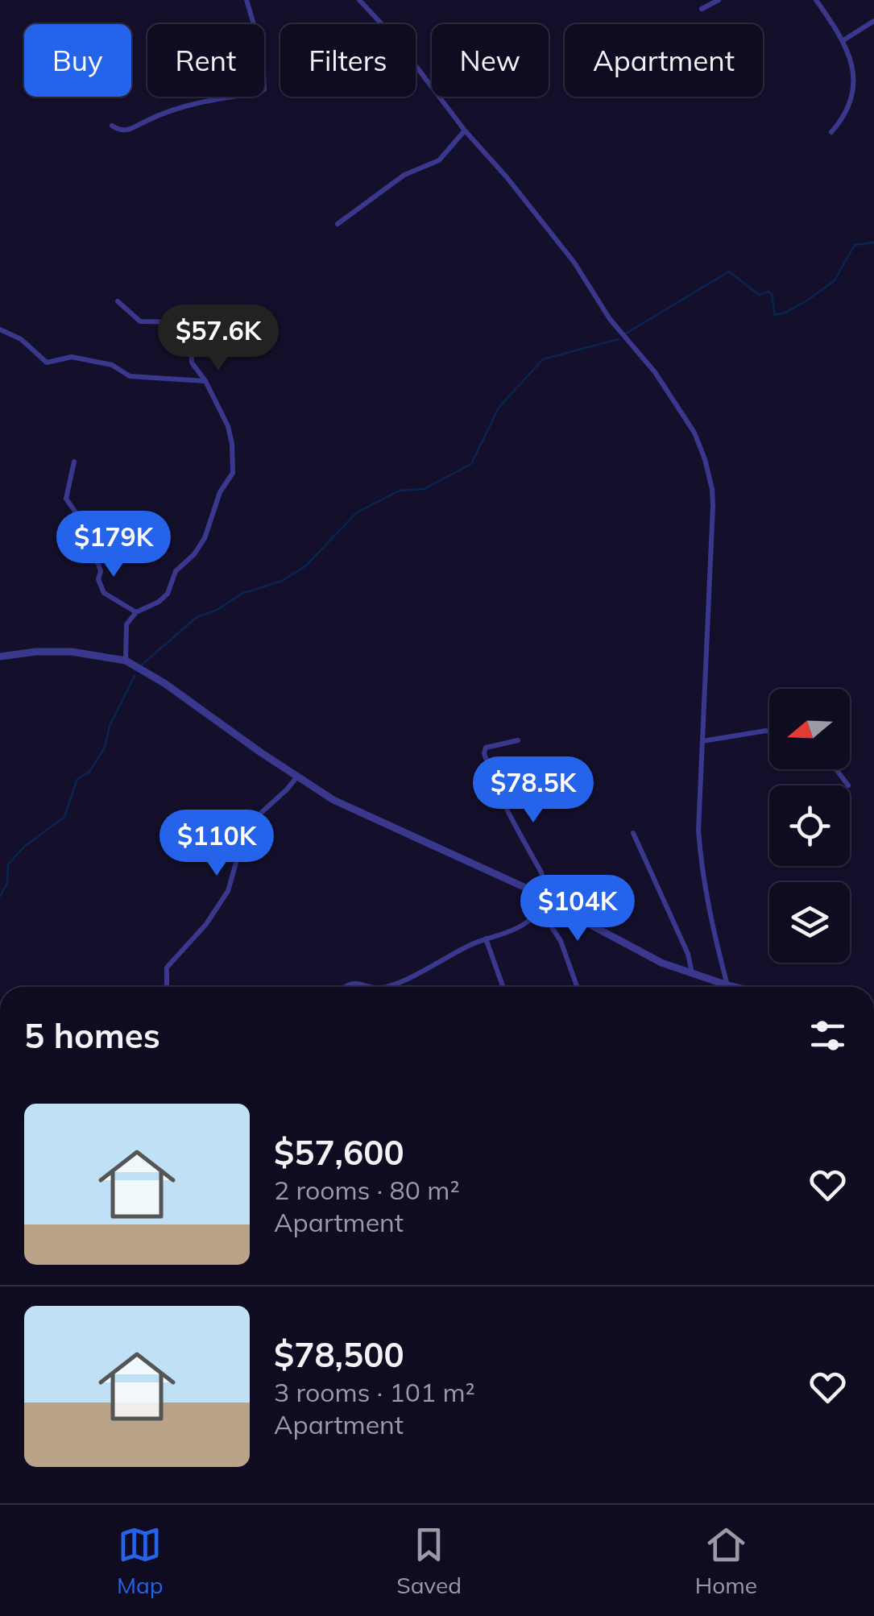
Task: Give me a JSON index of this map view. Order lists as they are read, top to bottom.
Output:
{
  "north": "left",
  "page": {
    "chip": [
      "Buy",
      "Rent",
      "Filters",
      "New",
      "Apartment"
    ],
    "price": [
      "$57.6K",
      "$179K",
      "$78.5K",
      "$110K",
      "$104K"
    ],
    "heading": "5 homes",
    "list": [
      {
        "name": "$57,600",
        "note": "2 rooms · 80 m² · Apartment"
      },
      {
        "name": "$78,500",
        "note": "3 rooms · 101 m² · Apartment"
      }
    ],
    "tabs": ["Map", "Saved", "Home"]
  }
}
